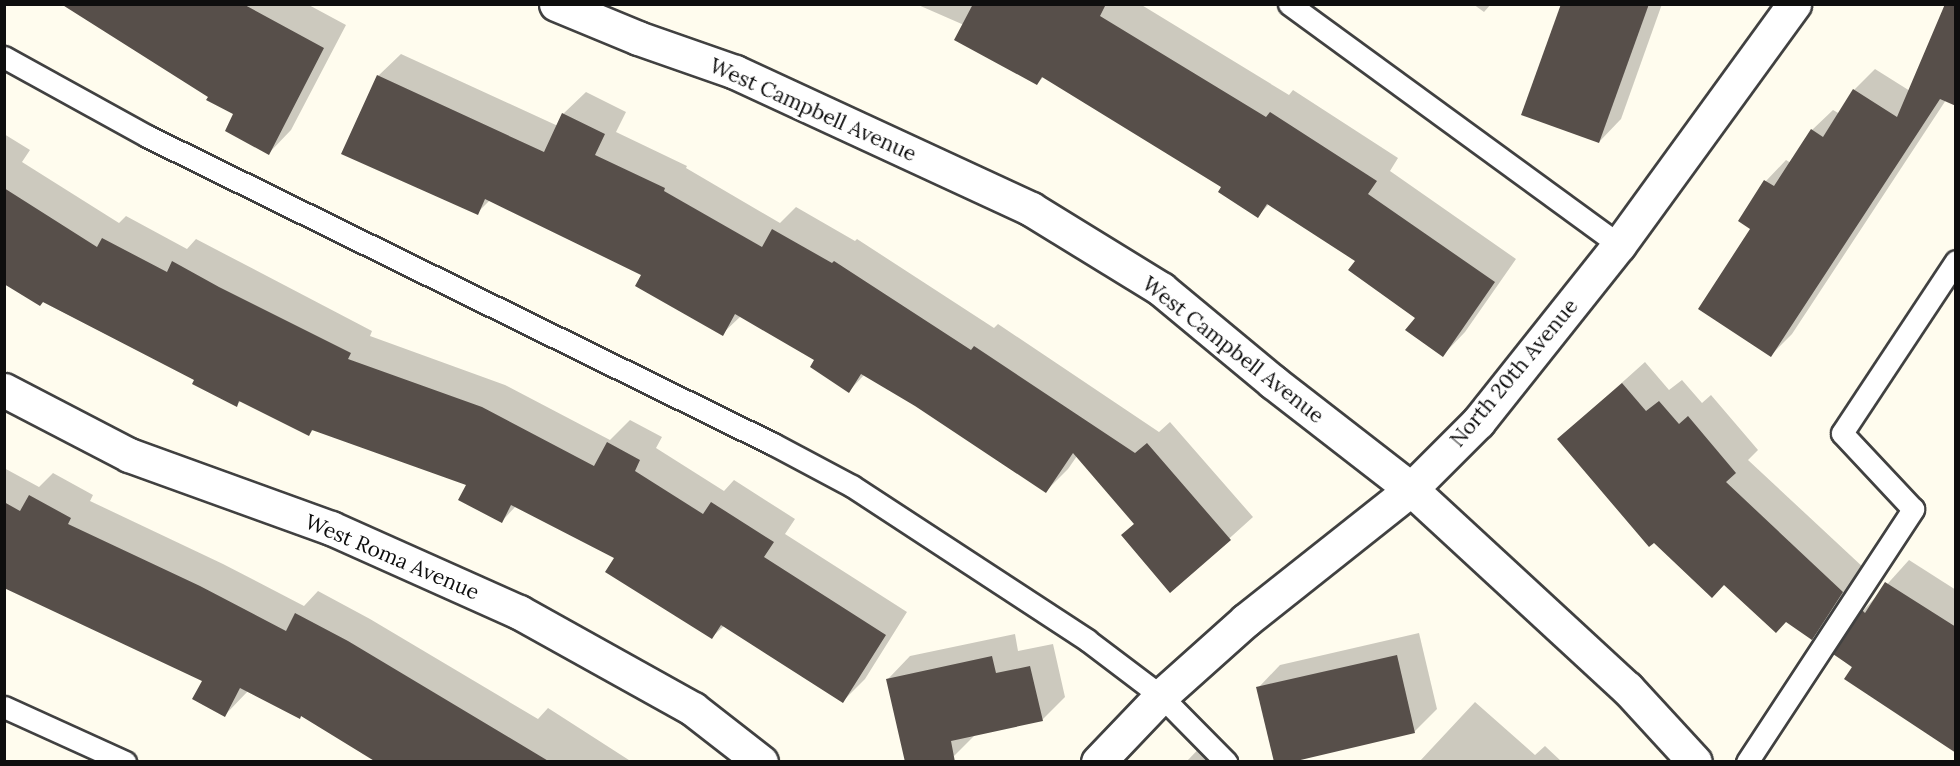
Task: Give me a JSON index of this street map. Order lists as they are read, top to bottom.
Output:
{
  "streets": {
    "street": ["West Campbell Avenue", "North 20th Avenue", "West Roma Avenue"]
  },
  "crossings": [
    ["West Campbell Avenue", "North 20th Avenue"]
  ]
}
